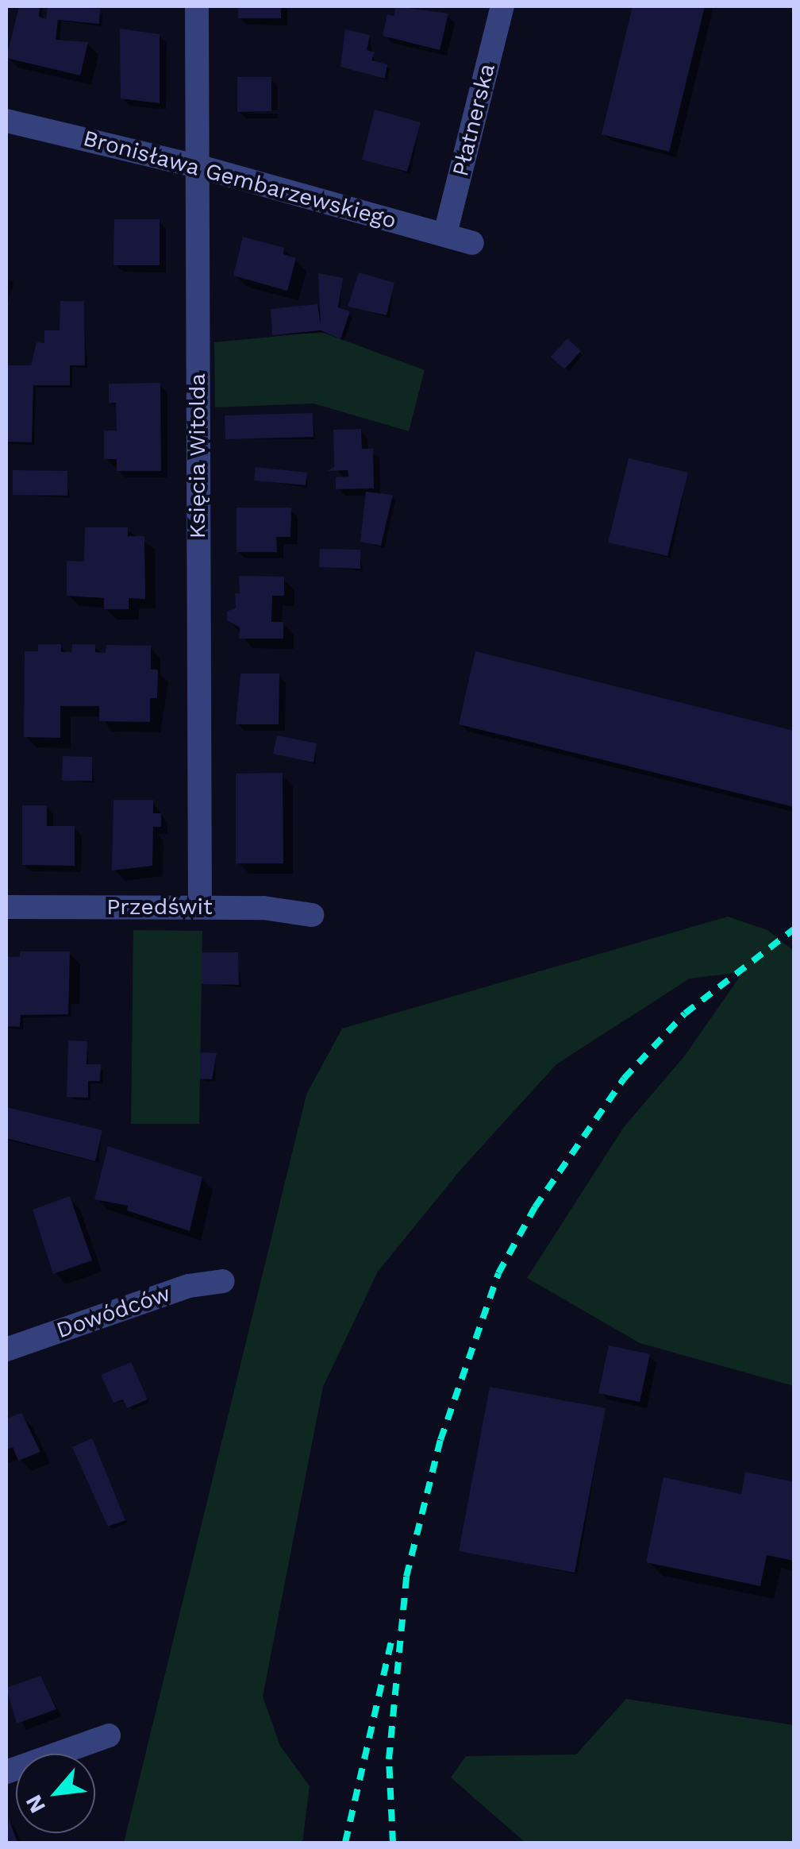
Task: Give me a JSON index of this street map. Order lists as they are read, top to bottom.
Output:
{
  "streets": {
    "street": [
      "Płatnerska",
      "Bronisława Gembarzewskiego",
      "Księcia Witolda",
      "Przedświt",
      "Dowódców"
    ]
  },
  "crossings": [
    ["Płatnerska", "Bronisława Gembarzewskiego"],
    ["Bronisława Gembarzewskiego", "Księcia Witolda"],
    ["Księcia Witolda", "Przedświt"]
  ],
  "north": "bottom left"
}
